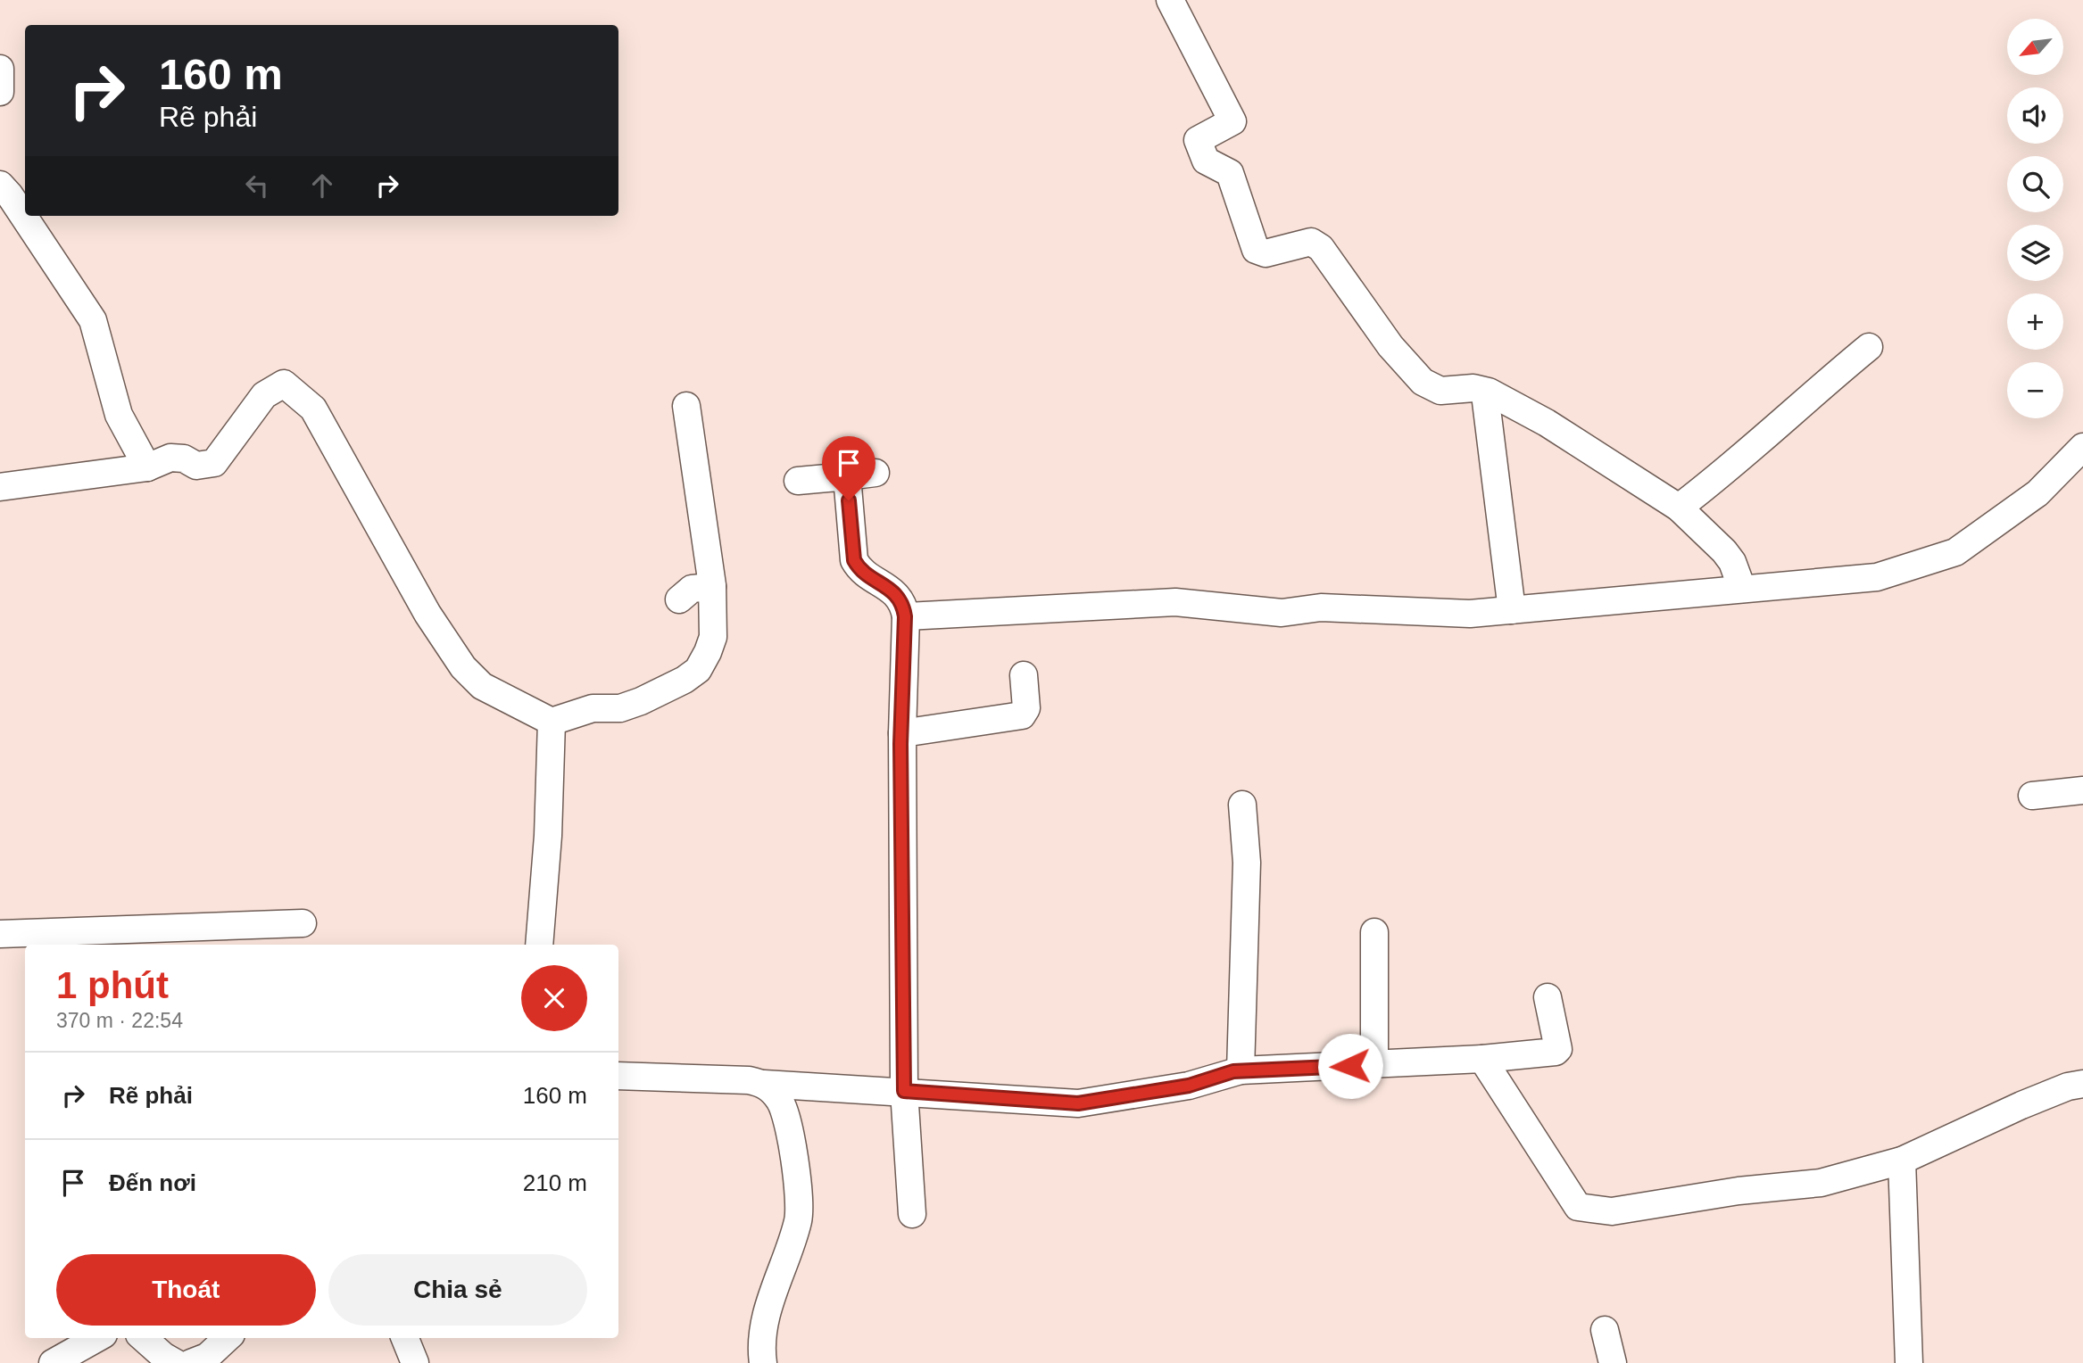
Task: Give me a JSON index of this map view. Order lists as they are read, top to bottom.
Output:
{
  "north": "bottom left",
  "page": {
    "map_buttons": ["+", "−"],
    "turn": ["160 m", "Rẽ phải"],
    "heading": ["1 phút", "370 m · 22:54"],
    "list": [
      {
        "name": "Rẽ phải",
        "value": "160 m"
      },
      {
        "name": "Đến nơi",
        "value": "210 m"
      }
    ],
    "buttons": ["Thoát", "Chia sẻ"]
  }
}
